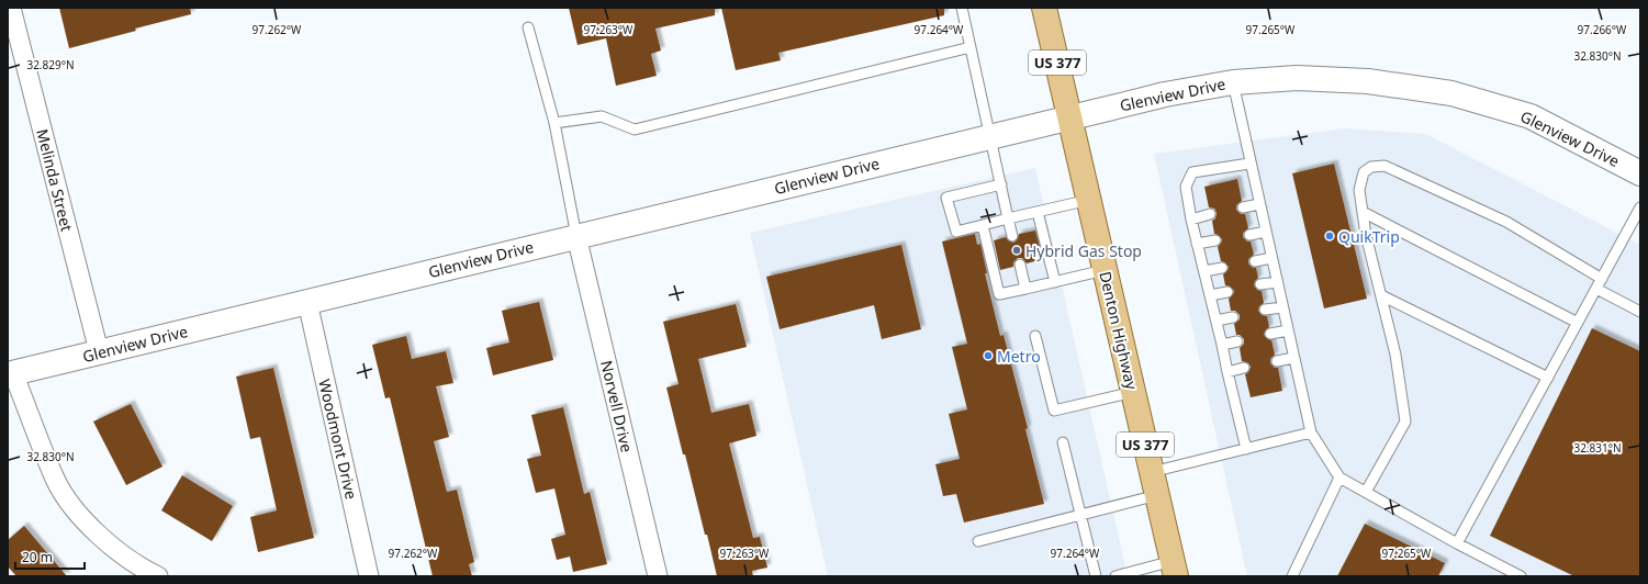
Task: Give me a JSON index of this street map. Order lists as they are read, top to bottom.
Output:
{
  "streets": {
    "main road": ["US 377", "Glenview Drive", "Denton Highway"],
    "street": ["Melinda Street", "Norvell Drive", "Woodmont Drive"]
  },
  "crossings": [
    ["Glenview Drive", "Melinda Street"],
    ["Glenview Drive", "Denton Highway"],
    ["Glenview Drive", "Norvell Drive"],
    ["Glenview Drive", "Woodmont Drive"]
  ],
  "places": ["QuikTrip", "Hybrid Gas Stop", "Metro"],
  "scale_bar": "20 m",
  "coordinates": [
    "97.266°W",
    "97.262°W",
    "97.263°W",
    "97.264°W",
    "97.265°W",
    "32.830°N",
    "32.829°N",
    "32.831°N"
  ]
}
